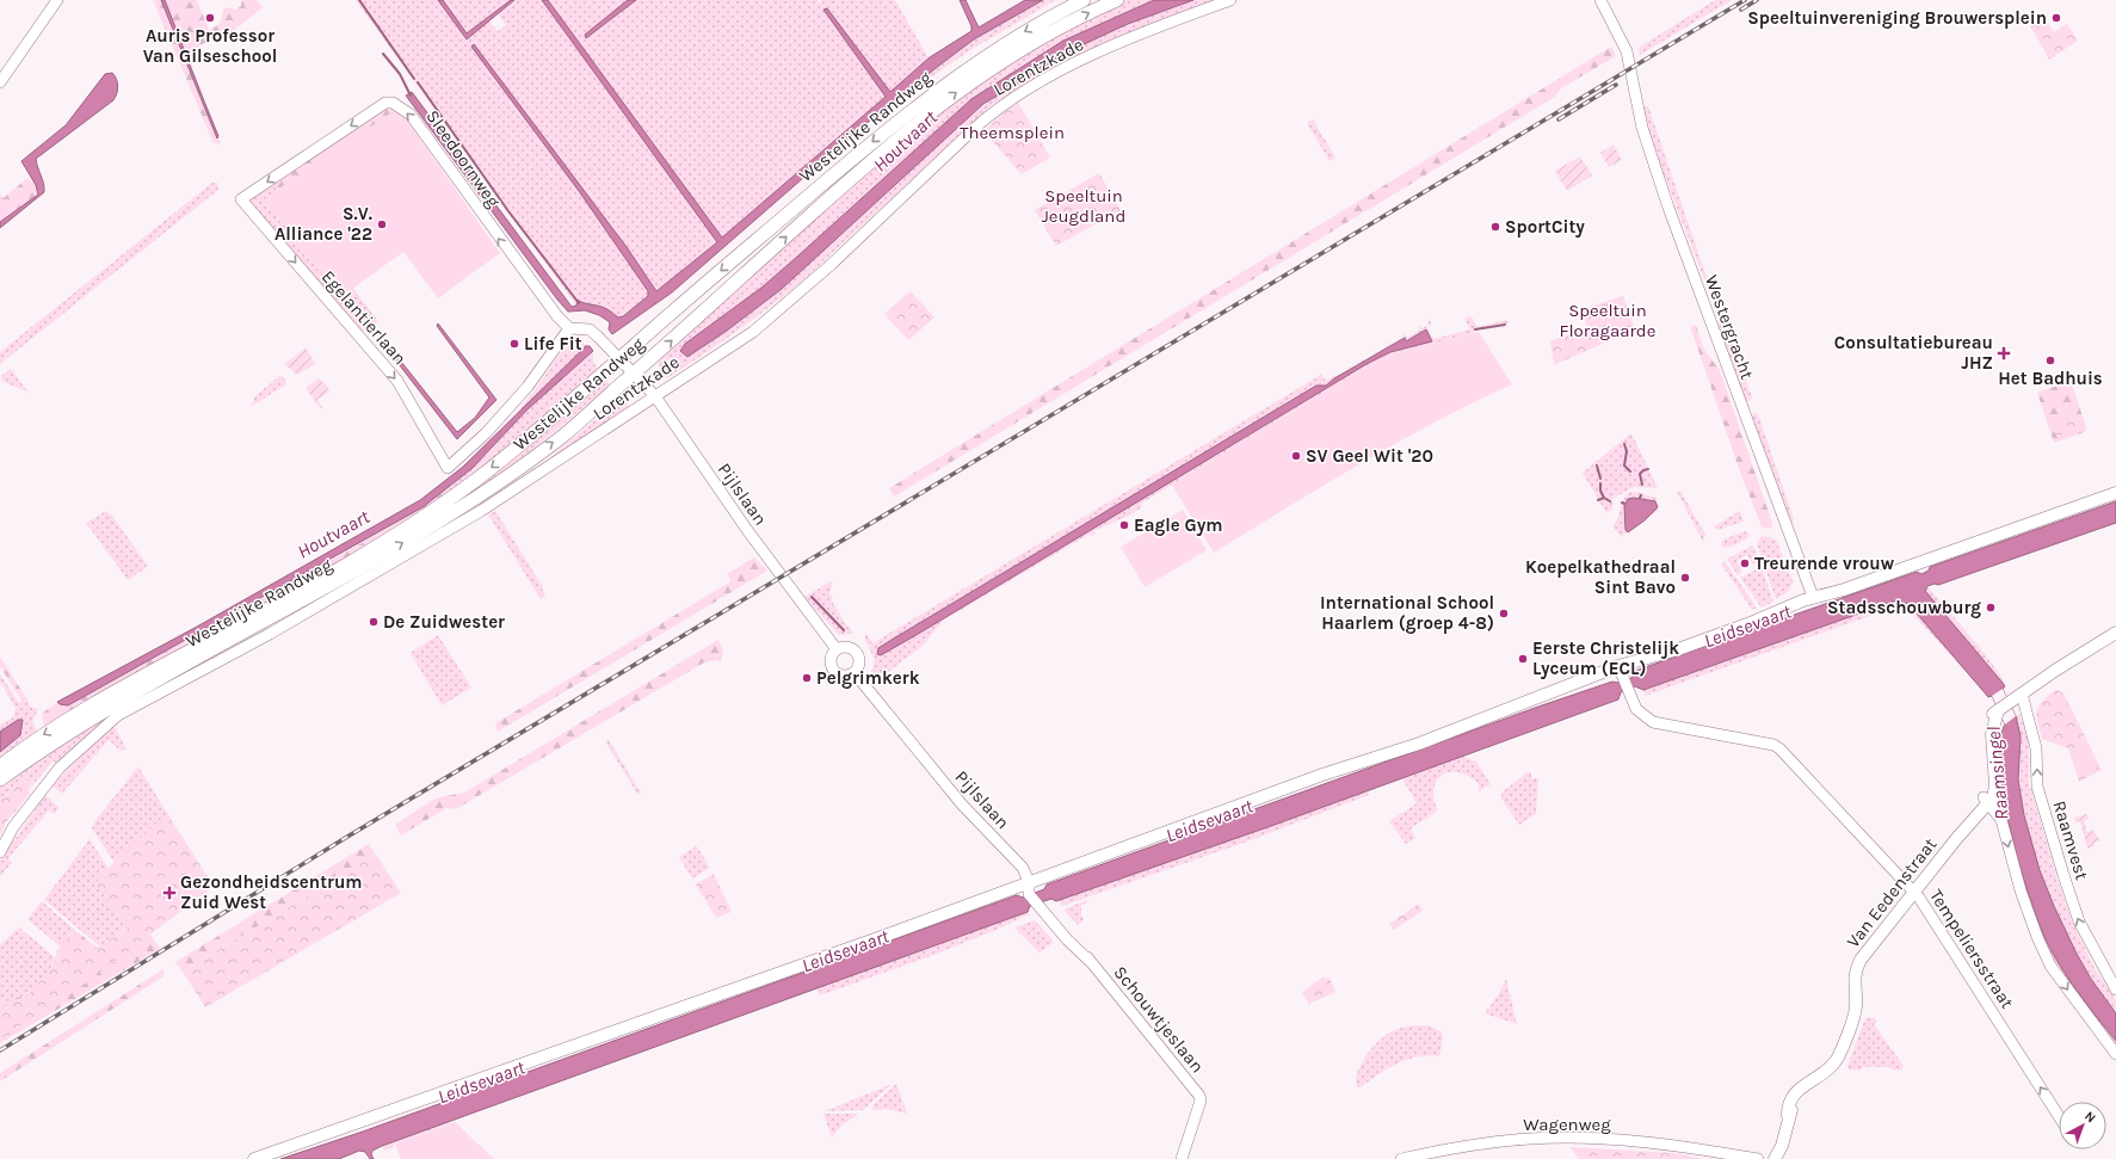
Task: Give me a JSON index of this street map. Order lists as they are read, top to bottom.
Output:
{
  "streets": {
    "main road": ["Westelijke Randweg", "Van Eedenstraat"],
    "street": [
      "Lorentzkade",
      "Sleedoornweg",
      "Egelantierlaan",
      "Westergracht",
      "Pijlslaan",
      "Raamvest",
      "Tempeliersstraat",
      "Schouwtjeslaan",
      "Wagenweg"
    ]
  },
  "crossings": [
    ["Lorentzkade", "Pijlslaan"],
    ["Westelijke Randweg", "Pijlslaan"],
    ["Sleedoornweg", "Egelantierlaan"],
    ["Sleedoornweg", "Pijlslaan"],
    ["Egelantierlaan", "Pijlslaan"],
    ["Pijlslaan", "Schouwtjeslaan"],
    ["Van Eedenstraat", "Tempeliersstraat"]
  ],
  "water": ["Houtvaart", "Leidsevaart", "Raamsingel"],
  "parks": ["Theemsplein", "Speeltuin Jeugdland", "Speeltuin Floragaarde"],
  "places": {
    "other": [
      "Auris Professor Van Gilseschool",
      "Speeltuinvereniging Brouwersplein",
      "S.V. Alliance '22",
      "SportCity",
      "Life Fit",
      "Het Badhuis",
      "SV Geel Wit '20",
      "Eagle Gym",
      "Treurende vrouw",
      "Koepelkathedraal Sint Bavo",
      "Stadsschouwburg",
      "International School Haarlem (groep 4-8)",
      "De Zuidwester",
      "Eerste Christelijk Lyceum (ECL)",
      "Pelgrimkerk"
    ],
    "health": ["Consultatiebureau JHZ", "Gezondheidscentrum Zuid West"]
  },
  "north": "top right"
}
